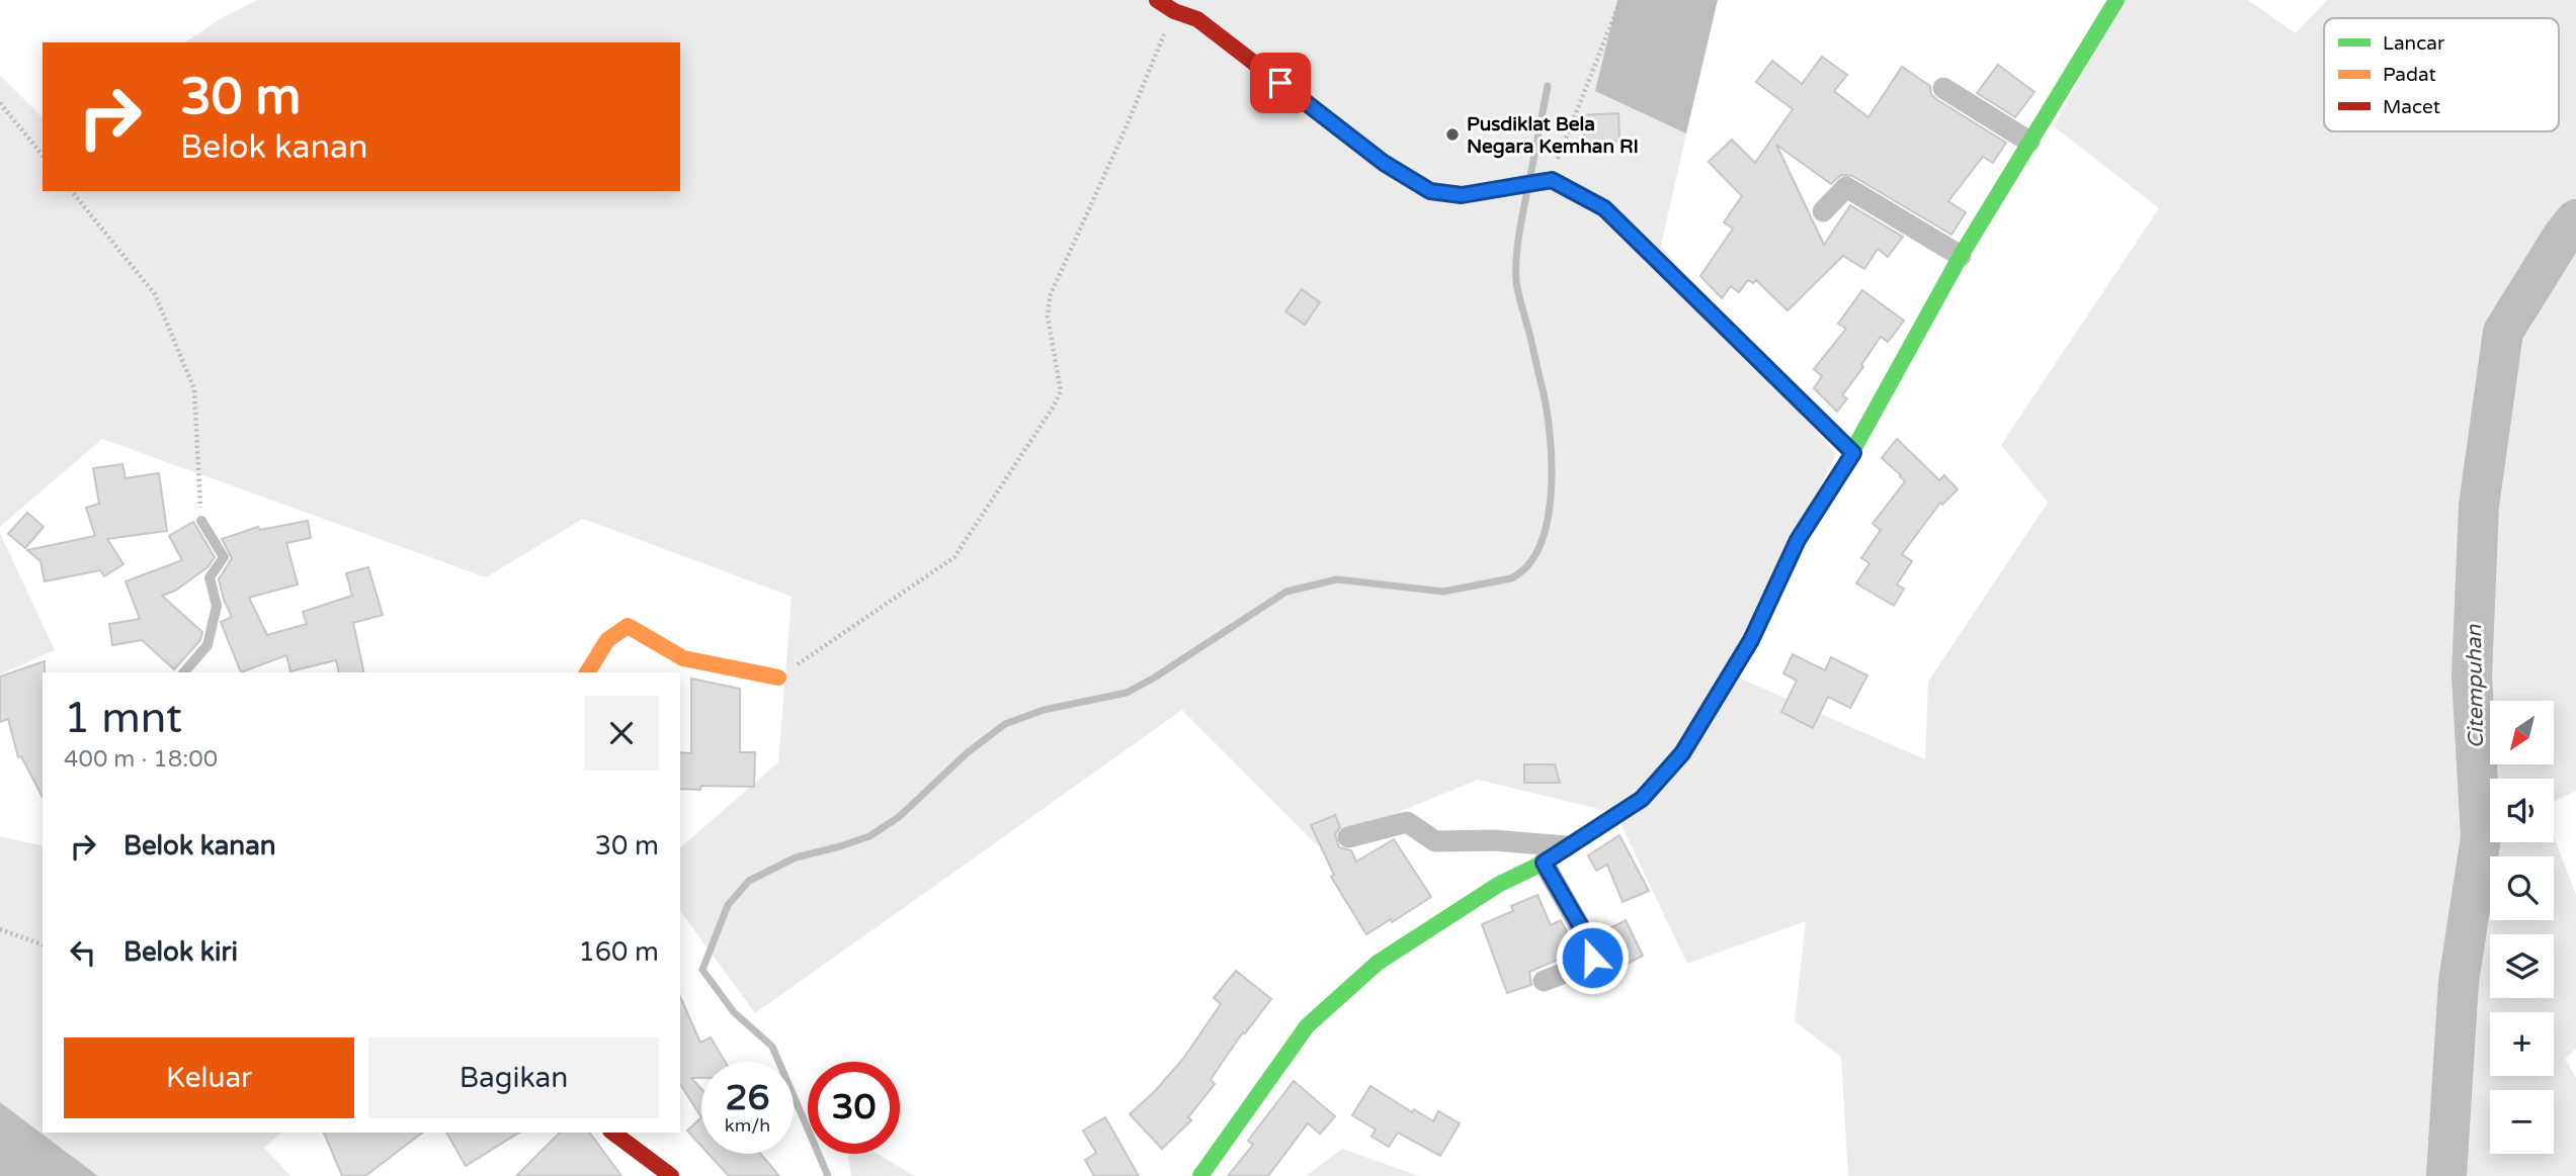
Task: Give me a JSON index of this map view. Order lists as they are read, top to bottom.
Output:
{
  "water": ["Citempuhan"],
  "places": ["Pusdiklat Bela Negara Kemhan RI"],
  "legend": ["Lancar", "Padat", "Macet"],
  "north": "bottom left",
  "page": {
    "turn": ["30 m", "Belok kanan"],
    "heading": ["1 mnt", "400 m · 18:00"],
    "map_buttons": ["+", "−"],
    "list": [
      {
        "name": "Belok kanan",
        "value": "30 m"
      },
      {
        "name": "Belok kiri",
        "value": "160 m"
      }
    ],
    "buttons": ["Keluar", "Bagikan"],
    "speed": "26 km/h",
    "limit": "30"
  }
}
